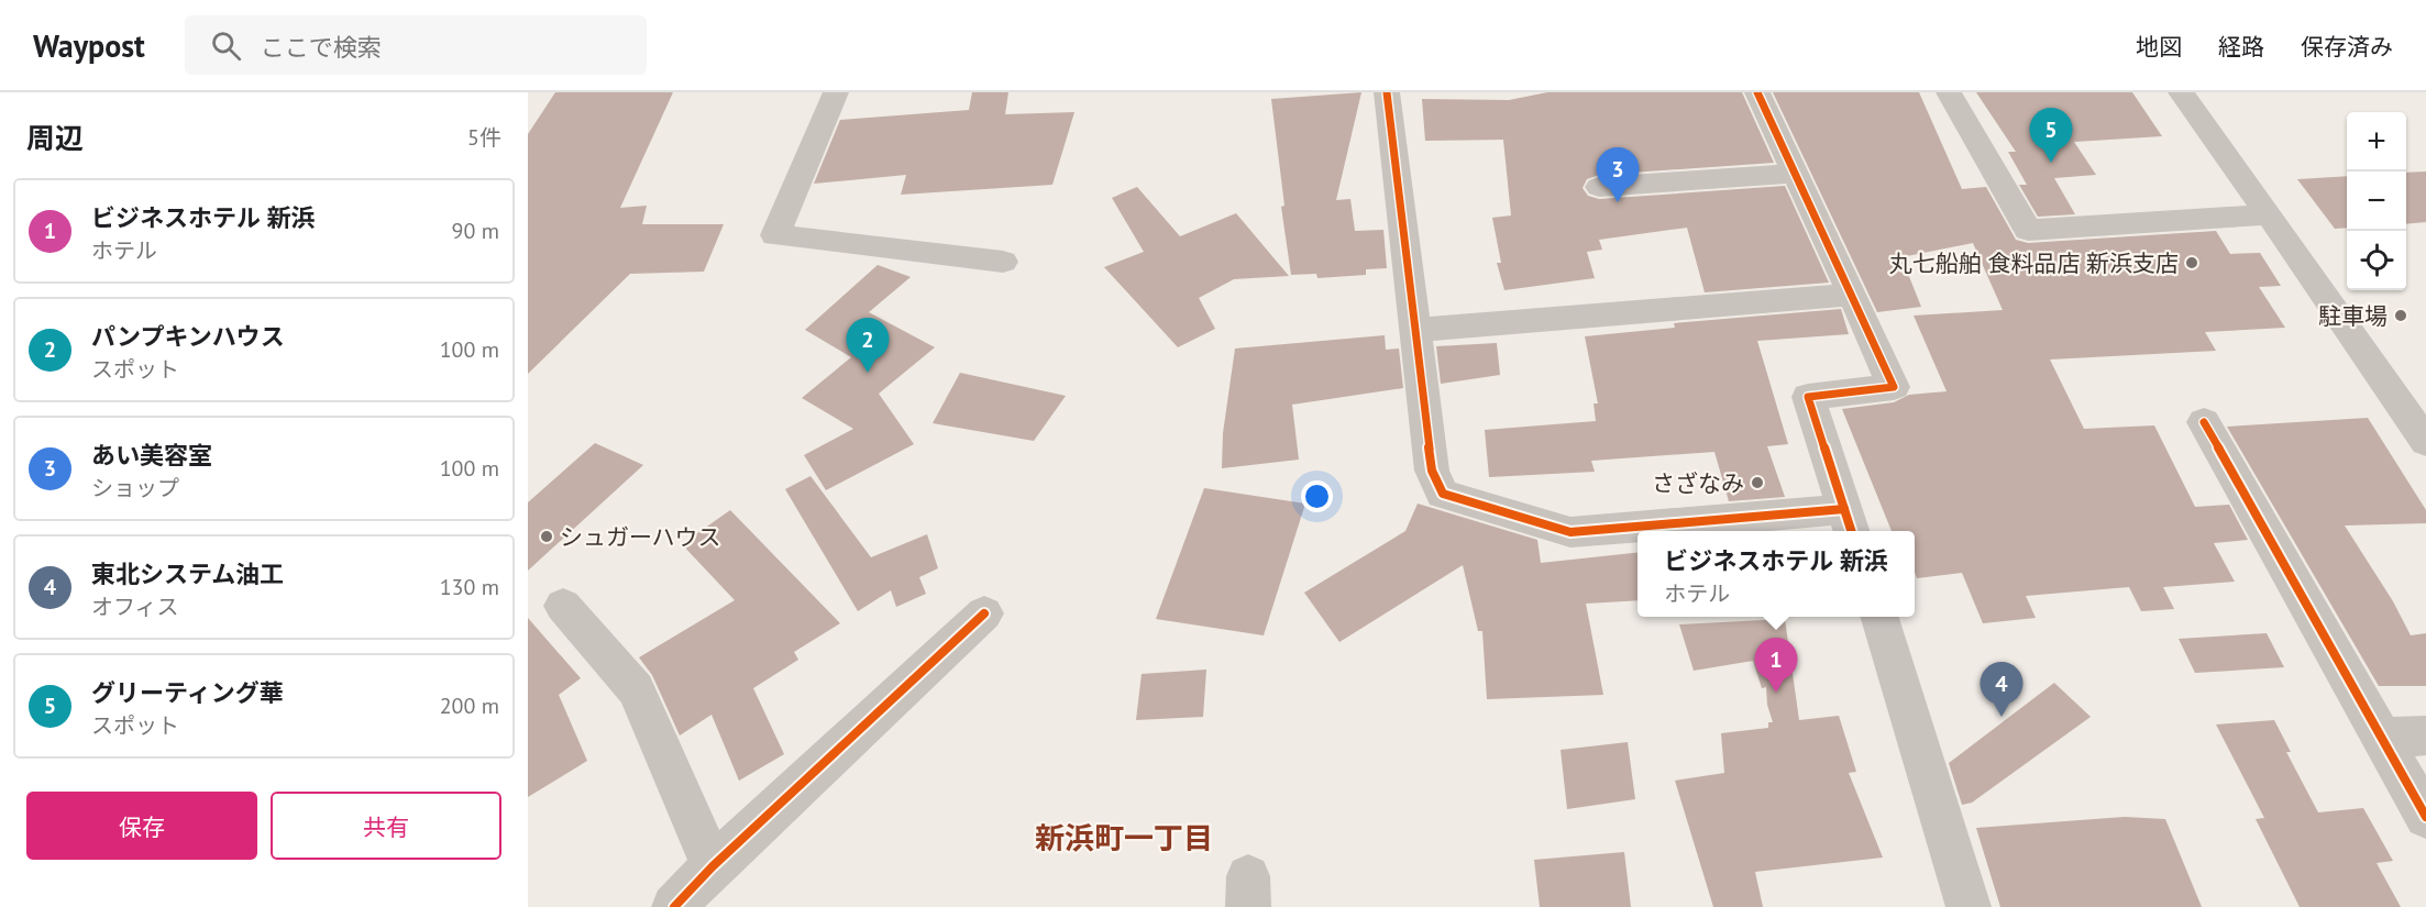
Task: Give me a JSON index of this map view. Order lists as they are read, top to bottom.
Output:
{
  "districts": ["新浜町一丁目"],
  "places": [
    "丸七船舶 食料品店 新浜支店",
    "駐車場",
    "さざなみ",
    "シュガーハウス"
  ],
  "page": {
    "header": "Waypost",
    "search": "ここで検索",
    "nav": ["地図", "経路", "保存済み"],
    "heading": ["周辺", "5件"],
    "pins": [
      "5",
      "3",
      "2",
      "1",
      "4"
    ],
    "map_buttons": ["+", "−"],
    "list": [
      {
        "mark": "1",
        "name": "ビジネスホテル 新浜",
        "note": "ホテル",
        "value": "90 m"
      },
      {
        "mark": "2",
        "name": "パンプキンハウス",
        "note": "スポット",
        "value": "100 m"
      },
      {
        "mark": "3",
        "name": "あい美容室",
        "note": "ショップ",
        "value": "100 m"
      },
      {
        "mark": "4",
        "name": "東北システム油工",
        "note": "オフィス",
        "value": "130 m"
      },
      {
        "mark": "5",
        "name": "グリーティング華",
        "note": "スポット",
        "value": "200 m"
      }
    ],
    "popup": ["ビジネスホテル 新浜", "ホテル"],
    "buttons": ["保存", "共有"]
  }
}
